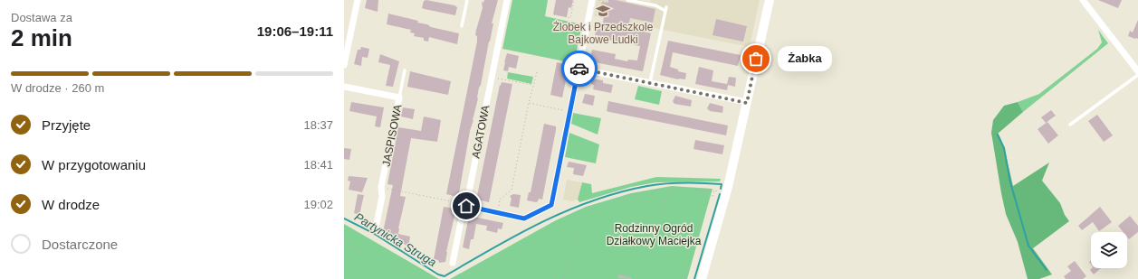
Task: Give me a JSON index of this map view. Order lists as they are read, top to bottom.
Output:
{
  "streets": {
    "street": ["AGATOWA", "JASPISOWA"]
  },
  "water": ["Partynicka Struga"],
  "parks": ["Rodzinny Ogród Działkowy Maciejka"],
  "places": {
    "school or university": ["Żlobek i Przedszkole Bajkowe Ludki"],
    "other": ["Żabka"]
  },
  "page": {
    "heading": ["2 min", "Dostawa za", "19:06–19:11"],
    "bubble": "Żabka",
    "bar": "W drodze · 260 m",
    "list": [
      ["Przyjęte", "18:37"],
      ["W przygotowaniu", "18:41"],
      ["W drodze", "19:02"],
      "Dostarczone"
    ]
  }
}
